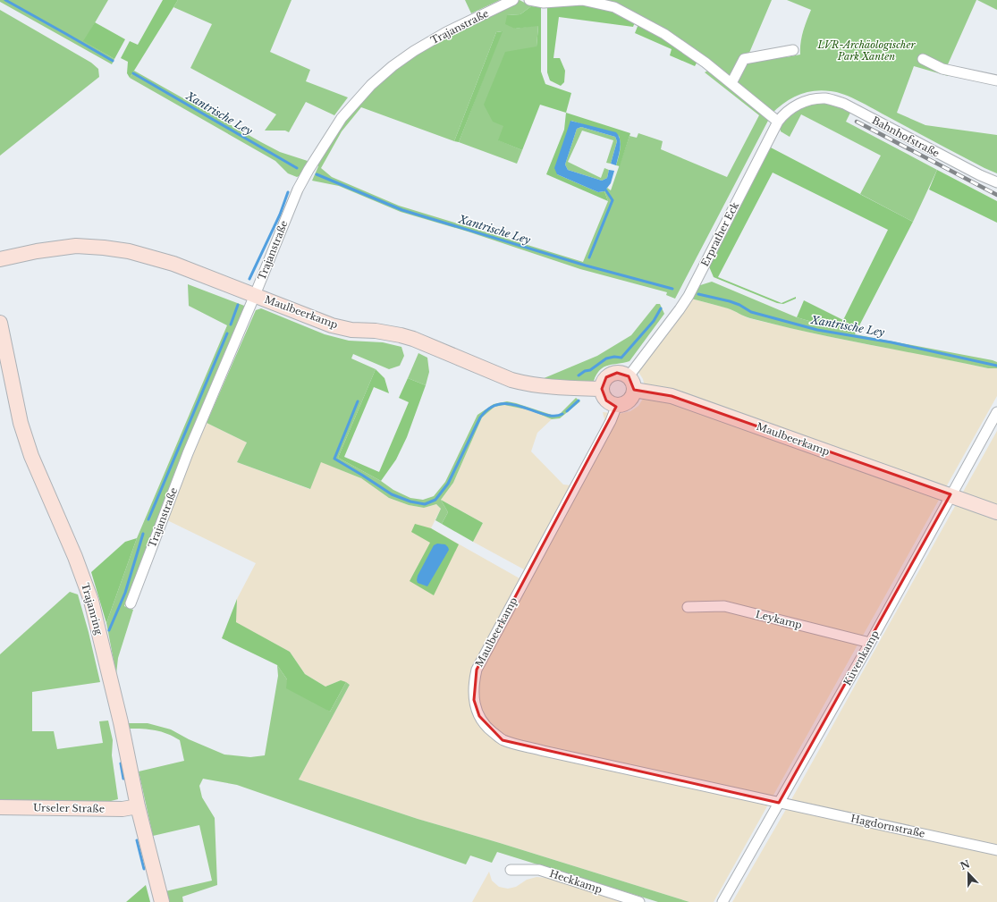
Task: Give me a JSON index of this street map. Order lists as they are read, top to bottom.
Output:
{
  "streets": {
    "street": [
      "Trajanstraße",
      "Bahnhofstraße",
      "Erprather Eck",
      "Maulbeerkamp",
      "Trajanring",
      "Leykamp",
      "Küvenkamp",
      "Urseler Straße",
      "Hagdornstraße",
      "Heckkamp"
    ]
  },
  "crossings": [
    ["Trajanstraße", "Maulbeerkamp"],
    ["Bahnhofstraße", "Erprather Eck"],
    ["Erprather Eck", "Maulbeerkamp"],
    ["Maulbeerkamp", "Küvenkamp"],
    ["Maulbeerkamp", "Hagdornstraße"],
    ["Trajanring", "Urseler Straße"],
    ["Leykamp", "Küvenkamp"],
    ["Küvenkamp", "Hagdornstraße"]
  ],
  "water": ["Xantrische Ley"],
  "parks": ["LVR-Archäologischer Park Xanten"],
  "north": "top"
}
